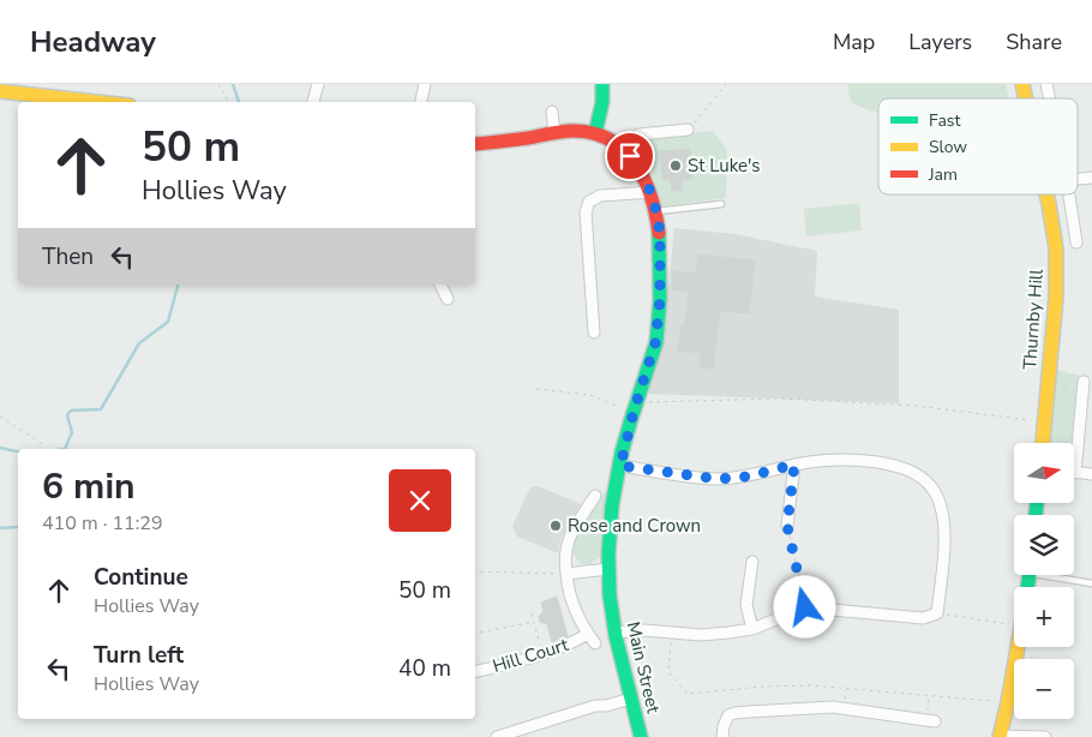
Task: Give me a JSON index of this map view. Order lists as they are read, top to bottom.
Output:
{
  "streets": {
    "main road": ["Thurnby Hill", "Main Street"],
    "street": ["Hill Court"]
  },
  "places": ["St Luke's", "Rose and Crown"],
  "legend": ["Fast", "Slow", "Jam"],
  "north": "right",
  "page": {
    "header": "Headway",
    "nav": ["Map", "Layers", "Share"],
    "turn": ["50 m", "Hollies Way"],
    "then": "Then",
    "map_buttons": ["+", "−"],
    "heading": ["6 min", "410 m · 11:29"],
    "list": [
      {
        "name": "Continue",
        "note": "Hollies Way",
        "value": "50 m"
      },
      {
        "name": "Turn left",
        "note": "Hollies Way",
        "value": "40 m"
      }
    ]
  }
}
